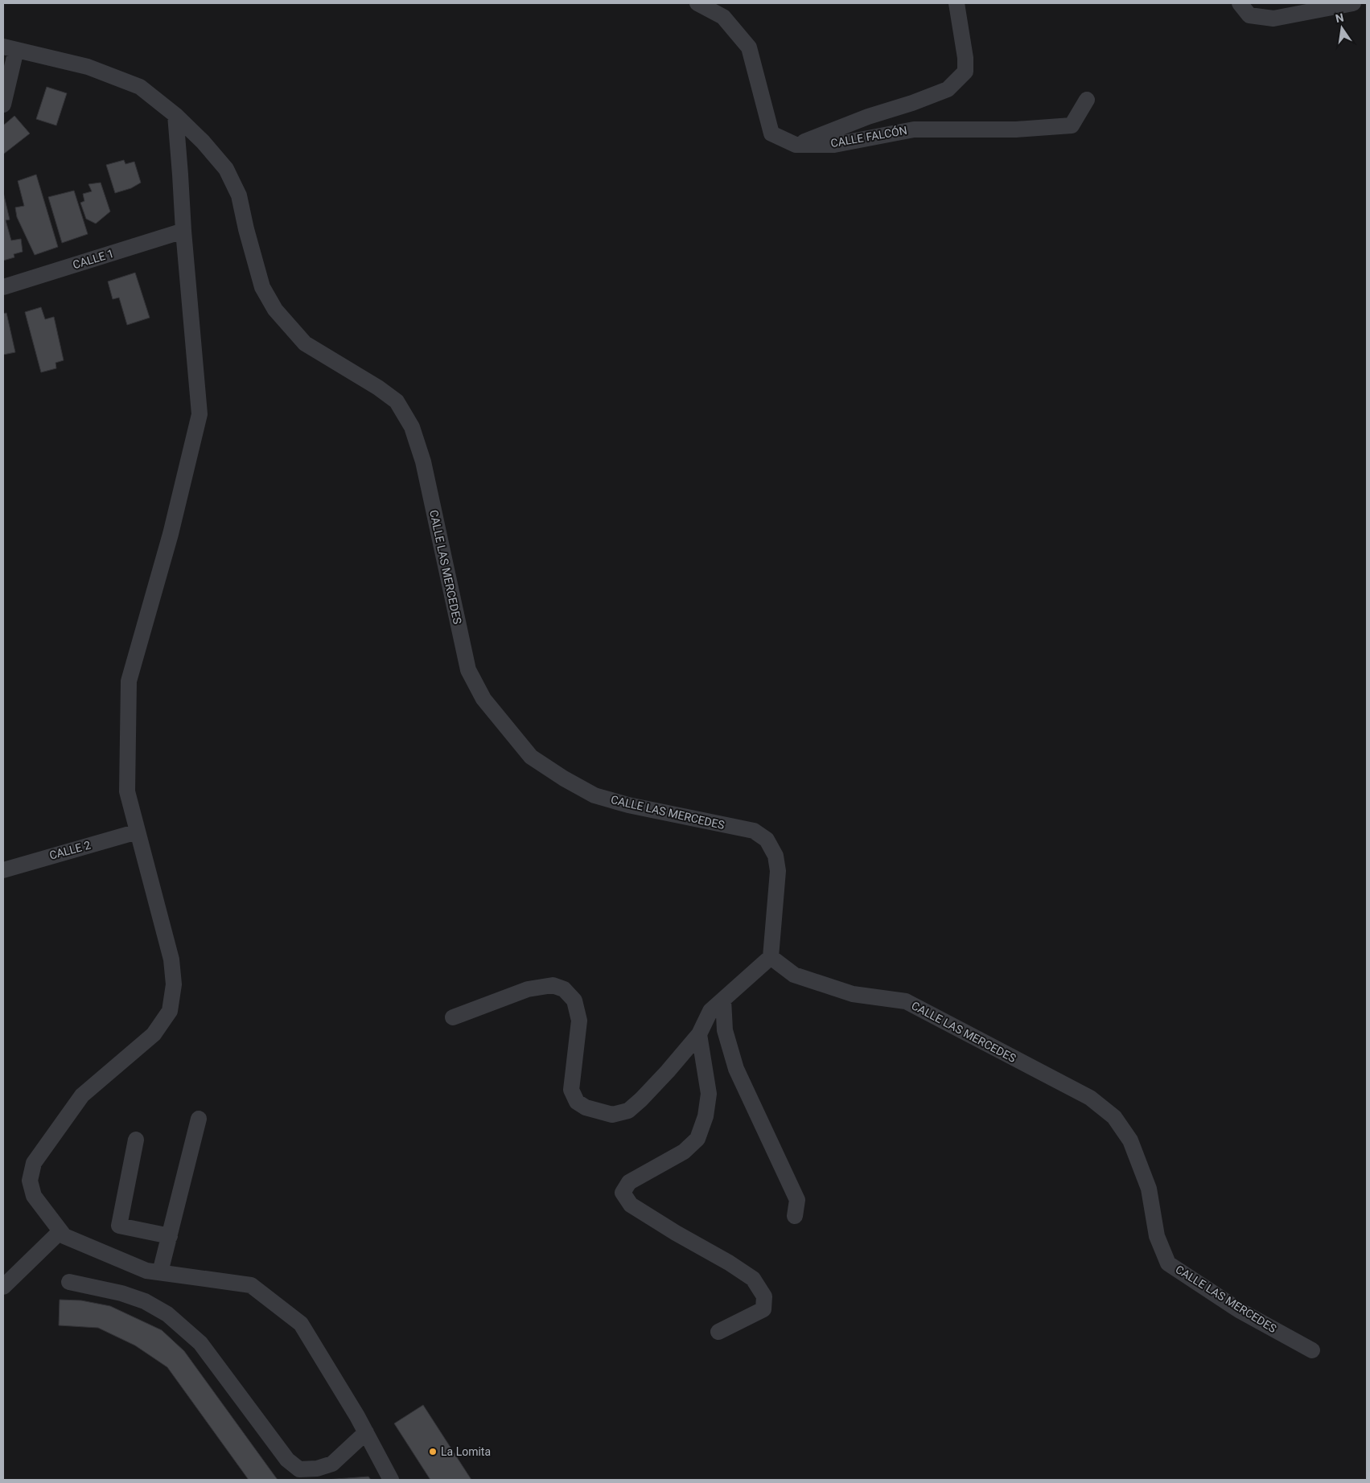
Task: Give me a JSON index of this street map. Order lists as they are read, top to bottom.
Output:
{
  "streets": {
    "street": [
      "CALLE FALCÓN",
      "CALLE 1",
      "CALLE LAS MERCEDES",
      "CALLE 2"
    ]
  },
  "places": ["La Lomita"],
  "north": "top"
}
